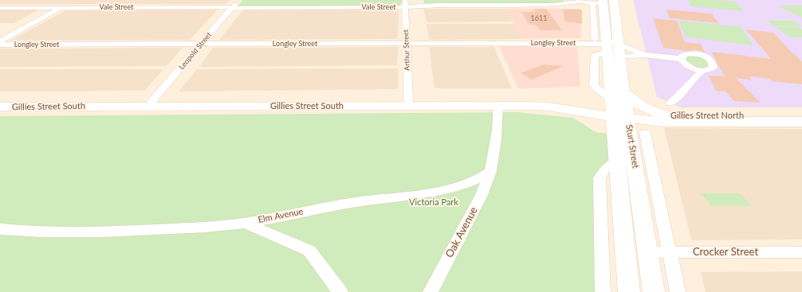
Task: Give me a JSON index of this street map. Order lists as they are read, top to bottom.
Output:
{
  "streets": {
    "main road": ["Gillies Street South", "Gillies Street North", "Sturt Street"],
    "street": [
      "Vale Street",
      "Longley Street",
      "Arthur Street",
      "Leopold Street",
      "Elm Avenue",
      "Oak Avenue",
      "Crocker Street"
    ]
  },
  "crossings": [
    ["Vale Street", "Arthur Street"],
    ["Vale Street", "Leopold Street"],
    ["Vale Street", "Sturt Street"],
    ["Longley Street", "Arthur Street"],
    ["Longley Street", "Leopold Street"],
    ["Longley Street", "Sturt Street"],
    ["Arthur Street", "Gillies Street South"],
    ["Leopold Street", "Gillies Street South"],
    ["Gillies Street South", "Gillies Street North"],
    ["Gillies Street South", "Sturt Street"],
    ["Gillies Street North", "Sturt Street"],
    ["Sturt Street", "Crocker Street"],
    ["Elm Avenue", "Oak Avenue"]
  ],
  "parks": ["Victoria Park"],
  "house_numbers": ["1611"]
}
